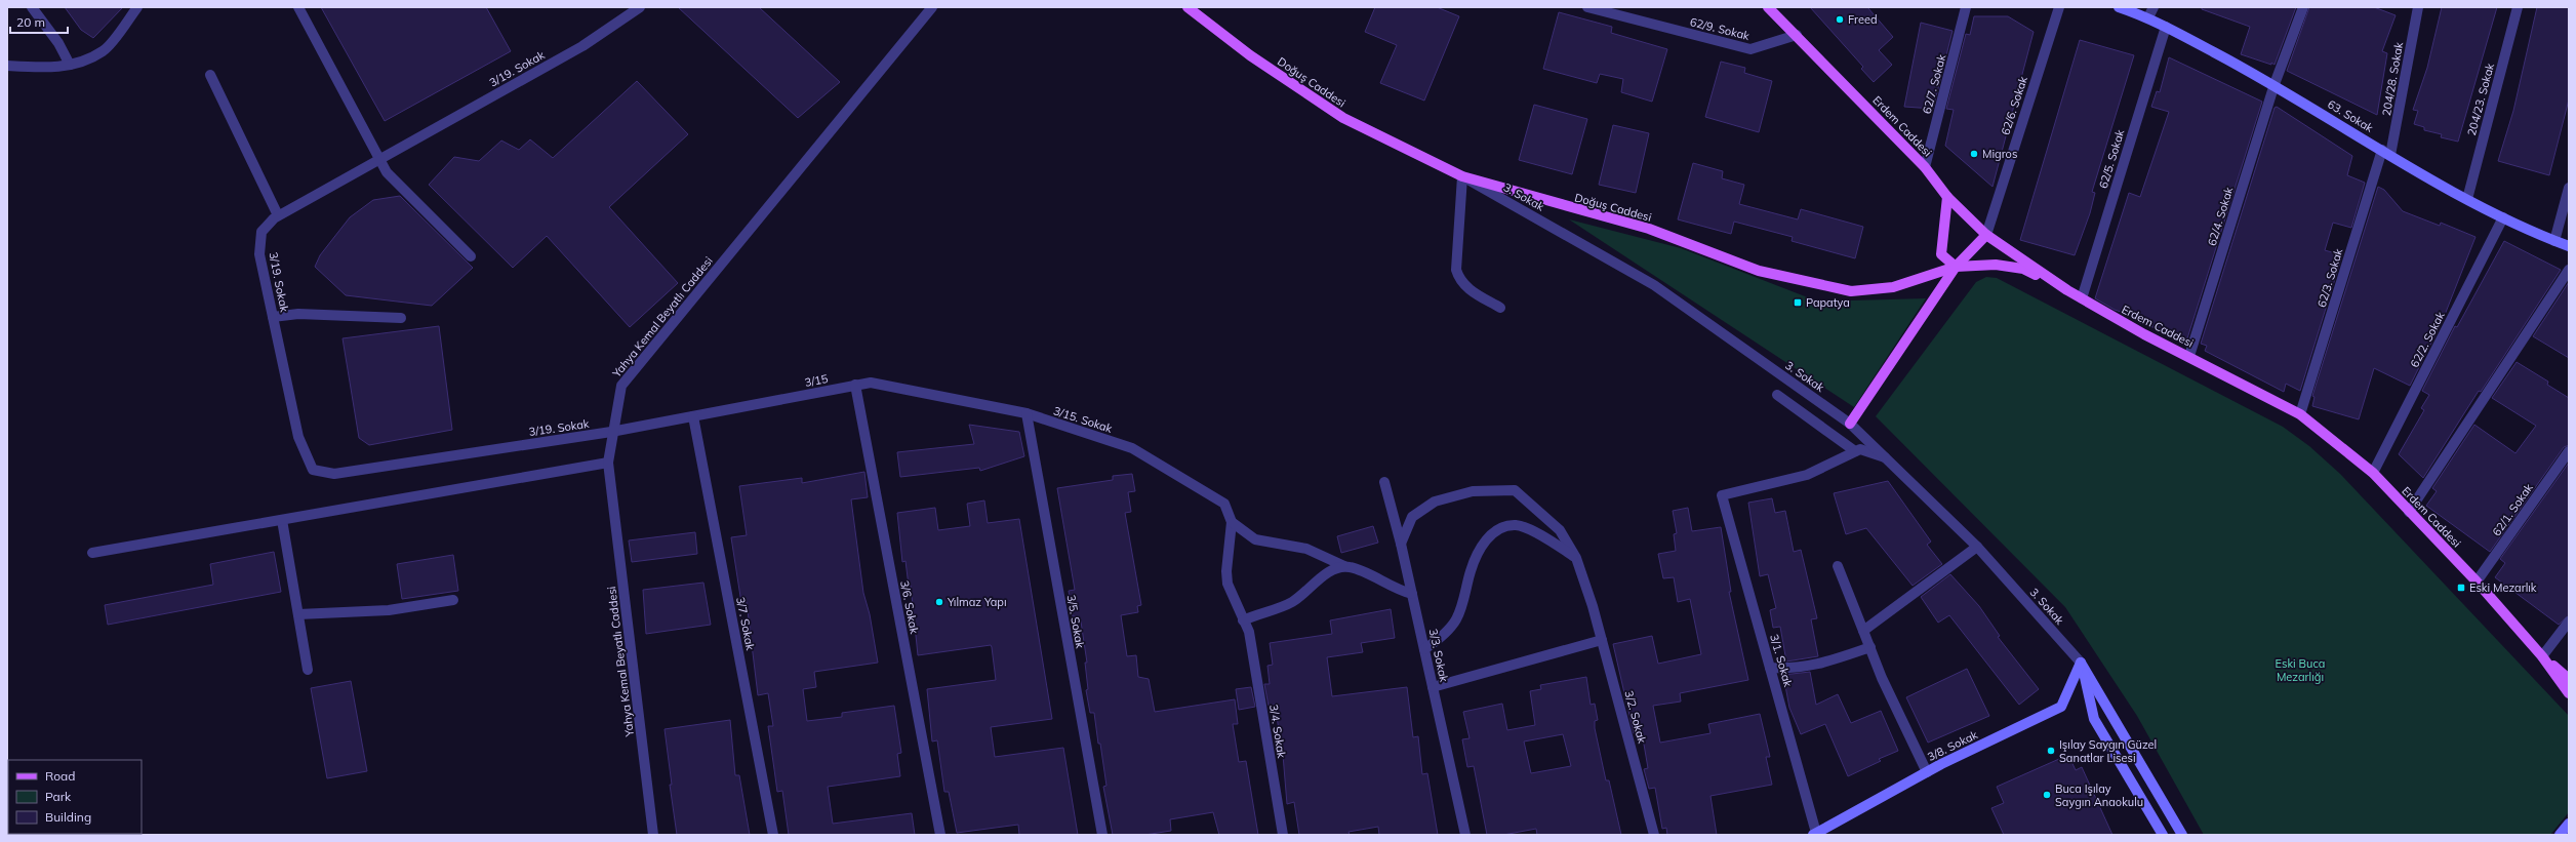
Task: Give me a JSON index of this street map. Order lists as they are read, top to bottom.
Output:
{
  "streets": {
    "main road": [
      "Doğuş Caddesi",
      "63. Sokak",
      "Erdem Caddesi",
      "3. Sokak",
      "3/8. Sokak"
    ],
    "street": [
      "62/9. Sokak",
      "3/19. Sokak",
      "204/28. Sokak",
      "62/7. Sokak",
      "204/23. Sokak",
      "62/6. Sokak",
      "62/5. Sokak",
      "62/4. Sokak",
      "62/3. Sokak",
      "Yahya Kemal Beyatlı Caddesi",
      "62/2. Sokak",
      "3/15",
      "3/15. Sokak",
      "62/1. Sokak",
      "3/6. Sokak",
      "3/5. Sokak",
      "3/7. Sokak",
      "3/3. Sokak",
      "3/1. Sokak",
      "3/2. Sokak",
      "3/4. Sokak"
    ]
  },
  "crossings": [
    ["62/9. Sokak", "Erdem Caddesi"],
    ["3/19. Sokak", "Yahya Kemal Beyatlı Caddesi"],
    ["3/19. Sokak", "3/15"],
    ["204/28. Sokak", "63. Sokak"],
    ["204/28. Sokak", "62/3. Sokak"],
    ["Doğuş Caddesi", "Erdem Caddesi"],
    ["Doğuş Caddesi", "3. Sokak"],
    ["62/7. Sokak", "Erdem Caddesi"],
    ["204/23. Sokak", "63. Sokak"],
    ["62/6. Sokak", "Erdem Caddesi"],
    ["63. Sokak", "62/5. Sokak"],
    ["63. Sokak", "62/4. Sokak"],
    ["63. Sokak", "62/3. Sokak"],
    ["63. Sokak", "62/2. Sokak"],
    ["Erdem Caddesi", "62/5. Sokak"],
    ["Erdem Caddesi", "62/4. Sokak"],
    ["Erdem Caddesi", "62/3. Sokak"],
    ["Erdem Caddesi", "62/2. Sokak"],
    ["Erdem Caddesi", "62/1. Sokak"],
    ["3. Sokak", "3/8. Sokak"],
    ["Yahya Kemal Beyatlı Caddesi", "3/15"],
    ["3/15", "3/15. Sokak"],
    ["3/15", "3/6. Sokak"],
    ["3/15", "3/5. Sokak"],
    ["3/15", "3/7. Sokak"],
    ["3/15. Sokak", "3/5. Sokak"],
    ["3/15. Sokak", "3/4. Sokak"],
    ["3/3. Sokak", "3/2. Sokak"],
    ["3/1. Sokak", "3/8. Sokak"]
  ],
  "parks": ["Eski Buca Mezarlığı"],
  "places": {
    "other": [
      "Freed",
      "Migros",
      "Yılmaz Yapı",
      "Işılay Saygın Güzel Sanatlar Lisesi",
      "Buca Işılay Saygın Anaokulu"
    ],
    "transit": ["Papatya", "Eski Mezarlık"]
  },
  "legend": ["Road", "Park", "Building"],
  "scale_bar": "20 m"
}
